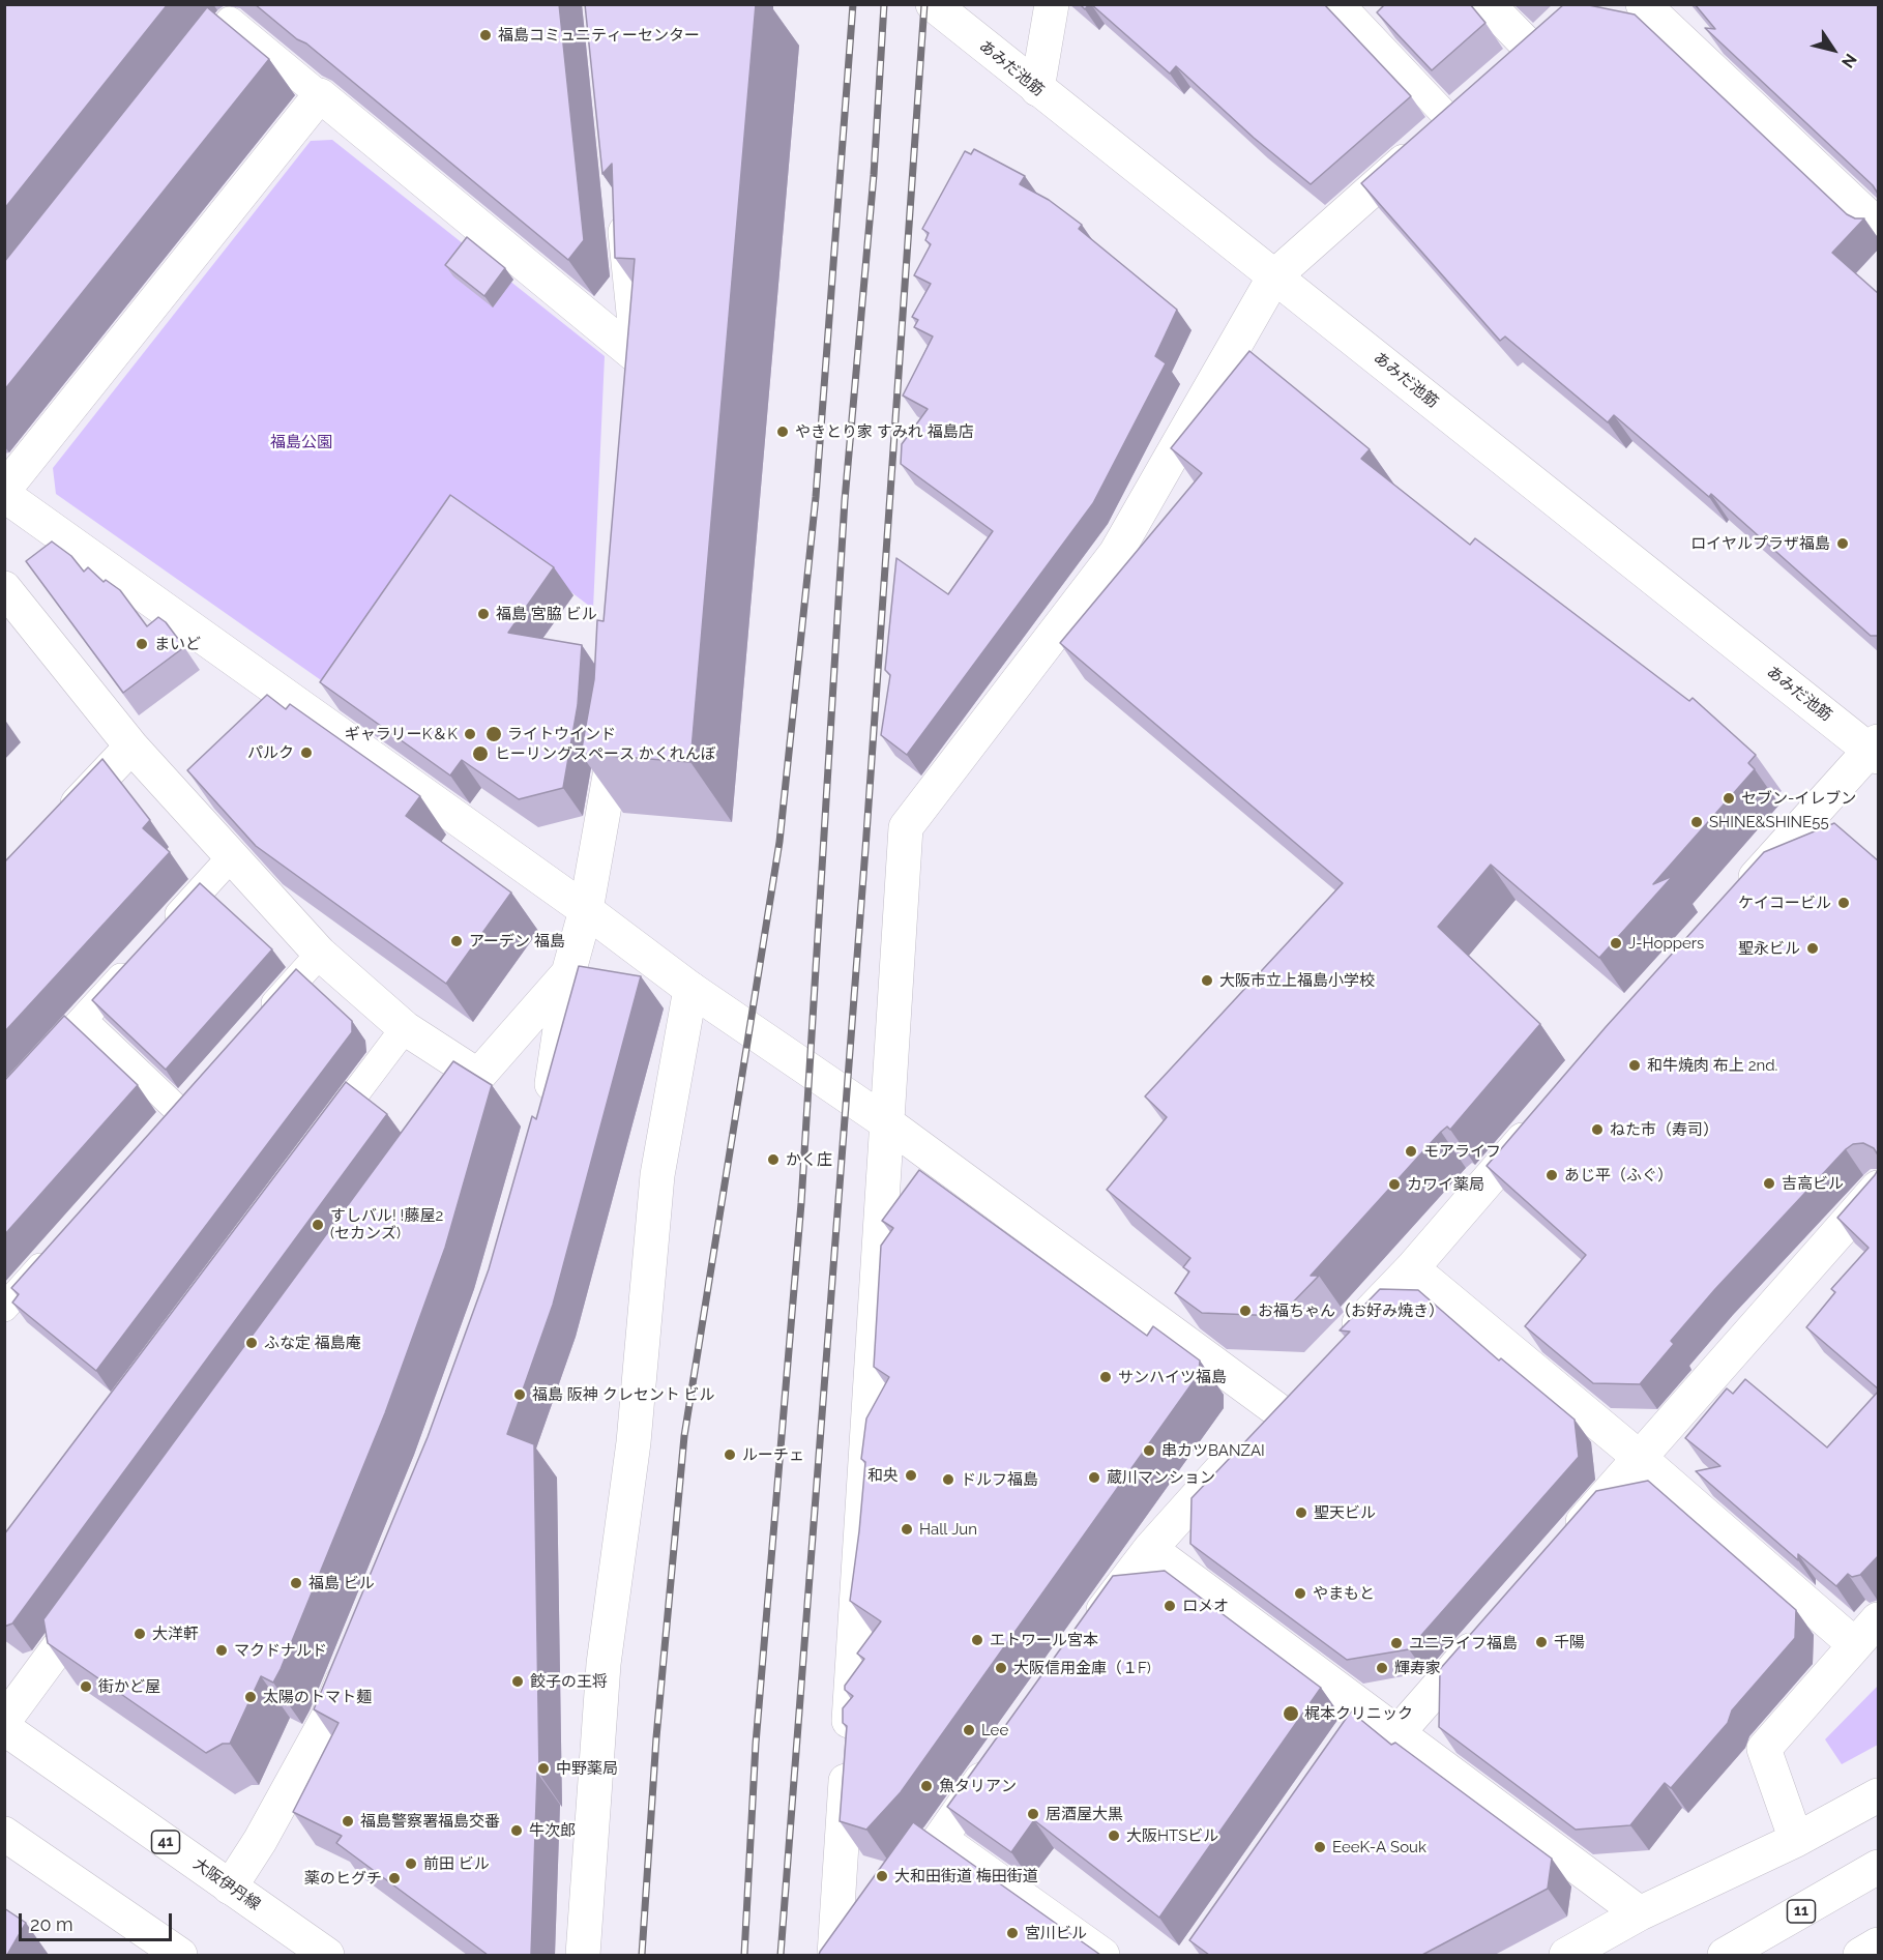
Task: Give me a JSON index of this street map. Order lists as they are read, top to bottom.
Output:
{
  "streets": {
    "main road": [
      "あみだ池筋",
      "41",
      "大阪伊丹線",
      "11"
    ]
  },
  "parks": ["福島公園"],
  "places": [
    "福島コミュニティーセンター",
    "やきとり家 すみれ 福島店",
    "ロイヤルプラザ福島",
    "福島 宮脇 ビル",
    "まいど",
    "ギャラリーK＆K",
    "ライトウインド",
    "パルク",
    "ヒーリングスペース かくれんぼ",
    "セブン-イレブン",
    "SHINE&SHINE55",
    "ケイコービル",
    "アーデン 福島",
    "J-Hoppers",
    "聖永ビル",
    "大阪市立上福島小学校",
    "和牛焼肉 布上 2nd.",
    "ねた市（寿司）",
    "モアライフ",
    "かく庄",
    "あじ平（ふぐ）",
    "吉高ビル",
    "カワイ薬局",
    "すしバル! !藤屋2 (セカンズ)",
    "お福ちゃん（お好み焼き）",
    "ふな定 福島庵",
    "サンハイツ福島",
    "福島 阪神 クレセント ビル",
    "串カツBANZAI",
    "ルーチェ",
    "和央",
    "蔵川マンション",
    "ドルフ福島",
    "聖天ビル",
    "Hall Jun",
    "福島 ビル",
    "やまもと",
    "ロメオ",
    "大洋軒",
    "エトワール宮本",
    "千陽",
    "ユニライフ福島",
    "マクドナルド",
    "大阪信用金庫（１F)",
    "輝寿家",
    "餃子の王将",
    "街かど屋",
    "太陽のトマト麺",
    "梶本クリニック",
    "Lee",
    "中野薬局",
    "魚タリアン",
    "居酒屋大黒",
    "福島警察署福島交番",
    "牛次郎",
    "大阪HTSビル",
    "EeeK-A Souk",
    "前田 ビル",
    "大和田街道 梅田街道",
    "薬のヒグチ",
    "宮川ビル"
  ],
  "scale_bar": "20 m",
  "north": "bottom right"
}
